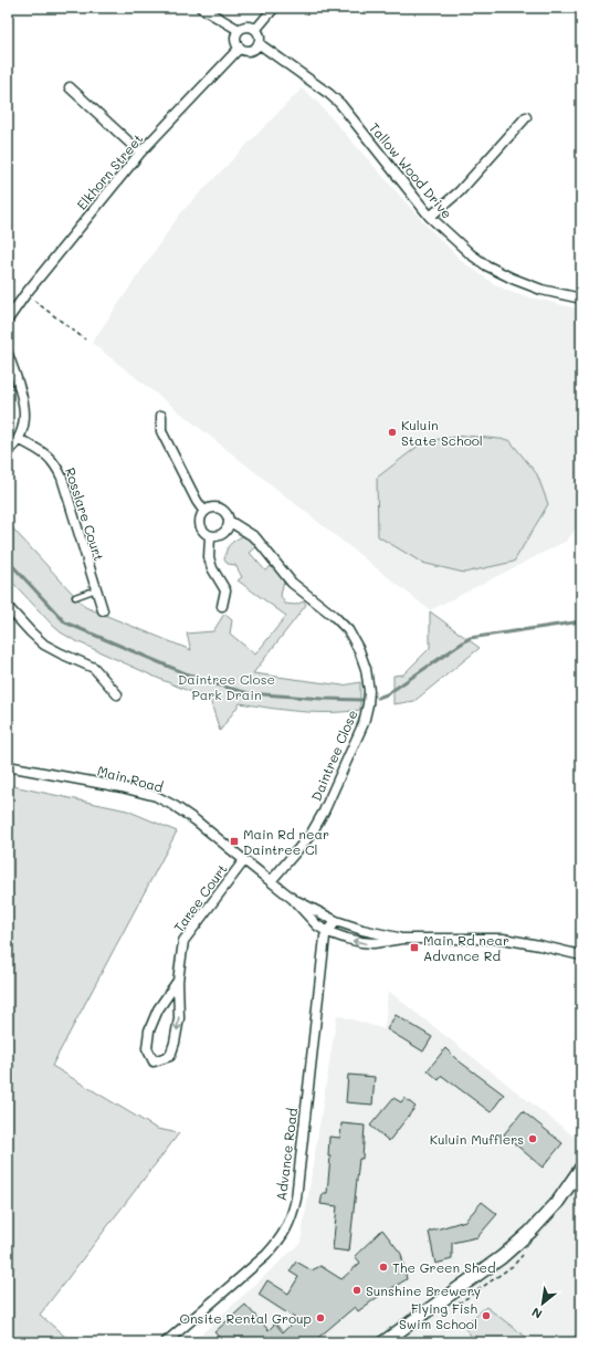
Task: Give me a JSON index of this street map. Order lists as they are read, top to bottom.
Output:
{
  "streets": {
    "street": [
      "Tallow Wood Drive",
      "Elkhorn Street",
      "Rosslare Court",
      "Daintree Close",
      "Main Road",
      "Taree Court",
      "Advance Road"
    ]
  },
  "crossings": [
    ["Tallow Wood Drive", "Elkhorn Street"],
    ["Daintree Close", "Main Road"],
    ["Main Road", "Taree Court"],
    ["Main Road", "Advance Road"]
  ],
  "parks": ["Daintree Close Park Drain"],
  "places": {
    "other": [
      "Kuluin State School",
      "Kuluin Mufflers",
      "The Green Shed",
      "Sunshine Brewery",
      "Flying Fish Swim School",
      "Onsite Rental Group"
    ],
    "transit": ["Main Rd near Daintree Cl", "Main Rd near Advance Rd"]
  },
  "north": "bottom left"
}
